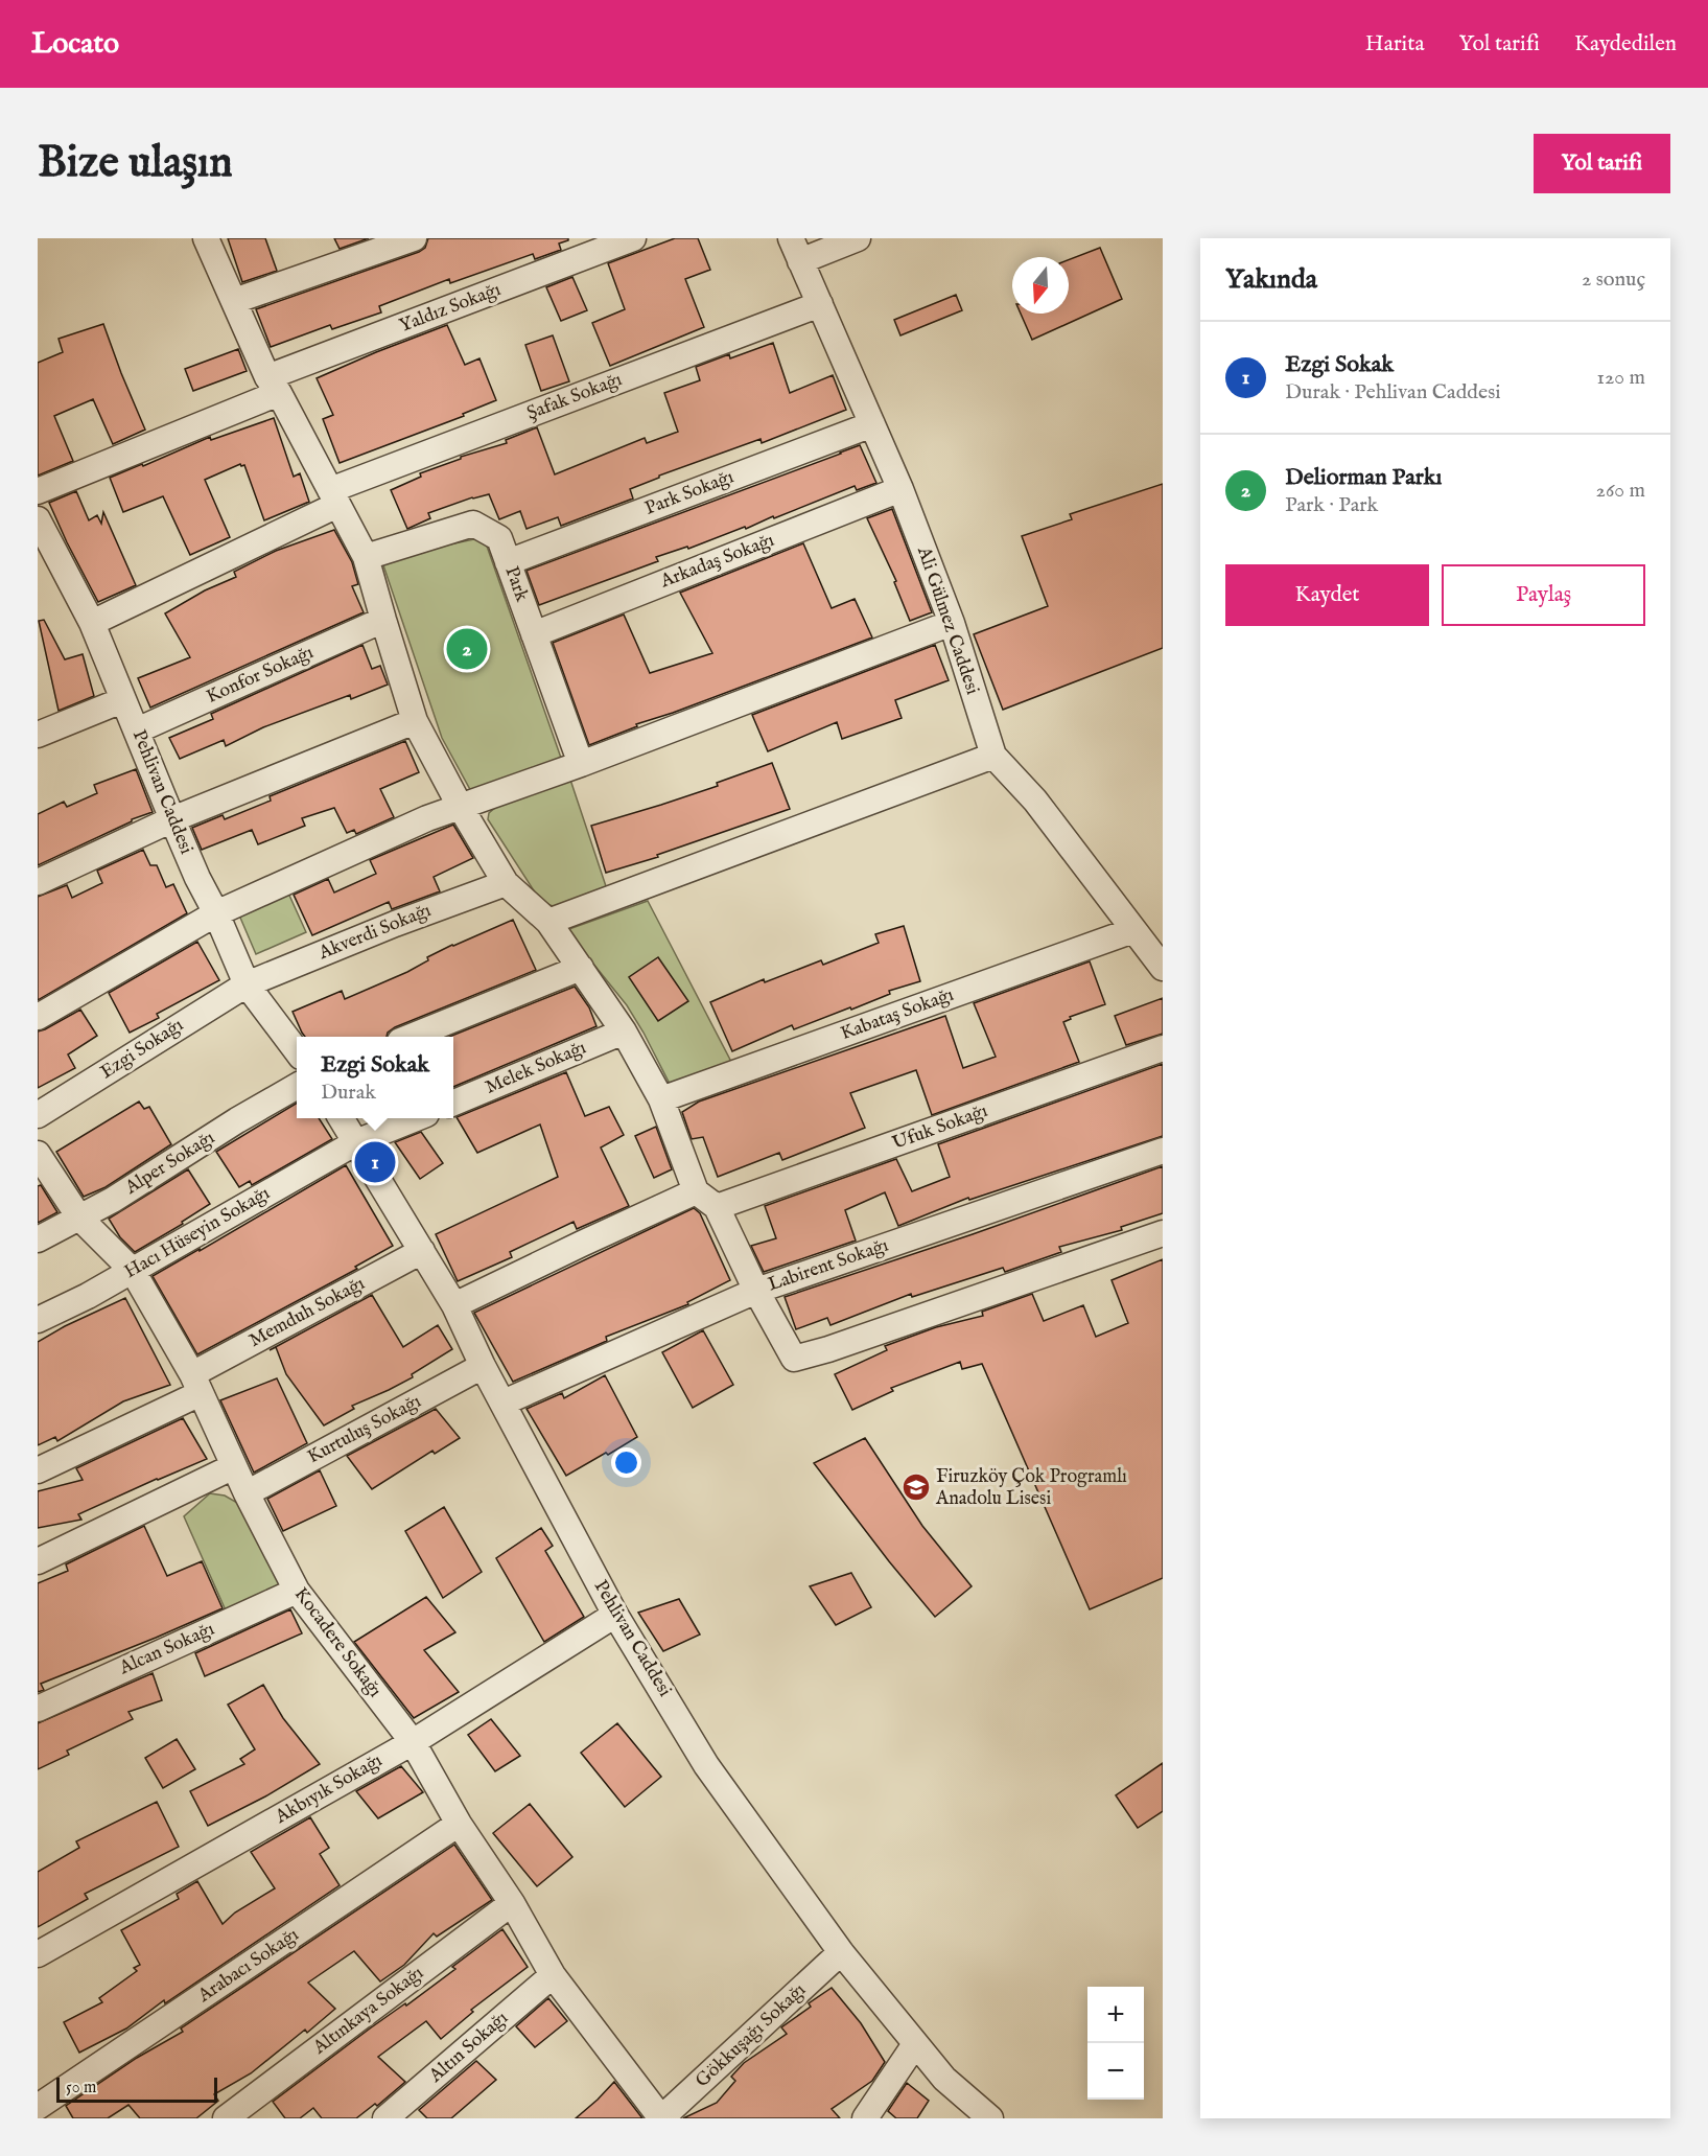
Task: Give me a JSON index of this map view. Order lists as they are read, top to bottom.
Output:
{
  "streets": {
    "street": [
      "Yaldız Sokağı",
      "Şafak Sokağı",
      "Park Sokağı",
      "Arkadaş Sokağı",
      "Park",
      "Ali Gülmez Caddesi",
      "Konfor Sokağı",
      "Pehlivan Caddesi",
      "Akverdi Sokağı",
      "Kabataş Sokağı",
      "Ezgi Sokağı",
      "Melek Sokağı",
      "Ufuk Sokağı",
      "Alper Sokağı",
      "Hacı Hüseyin Sokağı",
      "Labirent Sokağı",
      "Memduh Sokağı",
      "Kurtuluş Sokağı",
      "Kocadere Sokağı",
      "Alcan Sokağı",
      "Akbıyık Sokağı",
      "Arabacı Sokağı",
      "Altınkaya Sokağı",
      "Gökkuşağı Sokağı",
      "Altın Sokağı"
    ]
  },
  "crossings": [
    ["Şafak Sokağı", "Ali Gülmez Caddesi"],
    ["Şafak Sokağı", "Pehlivan Caddesi"],
    ["Park Sokağı", "Park"],
    ["Park Sokağı", "Ali Gülmez Caddesi"],
    ["Arkadaş Sokağı", "Park"],
    ["Arkadaş Sokağı", "Ali Gülmez Caddesi"],
    ["Ali Gülmez Caddesi", "Kabataş Sokağı"],
    ["Konfor Sokağı", "Pehlivan Caddesi"],
    ["Pehlivan Caddesi", "Akverdi Sokağı"],
    ["Pehlivan Caddesi", "Ezgi Sokağı"],
    ["Pehlivan Caddesi", "Hacı Hüseyin Sokağı"],
    ["Pehlivan Caddesi", "Labirent Sokağı"],
    ["Pehlivan Caddesi", "Memduh Sokağı"],
    ["Pehlivan Caddesi", "Kurtuluş Sokağı"],
    ["Pehlivan Caddesi", "Akbıyık Sokağı"],
    ["Pehlivan Caddesi", "Gökkuşağı Sokağı"],
    ["Akverdi Sokağı", "Ezgi Sokağı"],
    ["Alper Sokağı", "Kocadere Sokağı"],
    ["Hacı Hüseyin Sokağı", "Kocadere Sokağı"],
    ["Memduh Sokağı", "Kocadere Sokağı"],
    ["Kurtuluş Sokağı", "Kocadere Sokağı"],
    ["Kocadere Sokağı", "Alcan Sokağı"],
    ["Kocadere Sokağı", "Akbıyık Sokağı"],
    ["Kocadere Sokağı", "Arabacı Sokağı"],
    ["Kocadere Sokağı", "Altınkaya Sokağı"],
    ["Kocadere Sokağı", "Gökkuşağı Sokağı"],
    ["Kocadere Sokağı", "Altın Sokağı"]
  ],
  "places": {
    "school or university": ["Firuzköy Çok Programlı Anadolu Lisesi"]
  },
  "scale_bar": "50 m",
  "north": "bottom",
  "page": {
    "header": "Locato",
    "nav": ["Harita", "Yol tarifi", "Kaydedilen"],
    "buttons": [
      "Yol tarifi",
      ["Kaydet", "Paylaş"]
    ],
    "title": "Bize ulaşın",
    "heading": ["Yakında", "2 sonuç"],
    "list": [
      {
        "mark": "1",
        "name": "Ezgi Sokak",
        "note": "Durak · Pehlivan Caddesi",
        "value": "120 m"
      },
      {
        "mark": "2",
        "name": "Deliorman Parkı",
        "note": "Park · Park",
        "value": "260 m"
      }
    ],
    "pins": ["2", "1"],
    "popup": ["Ezgi Sokak", "Durak"],
    "map_buttons": ["+", "−"],
    "scale": "50 m"
  }
}
